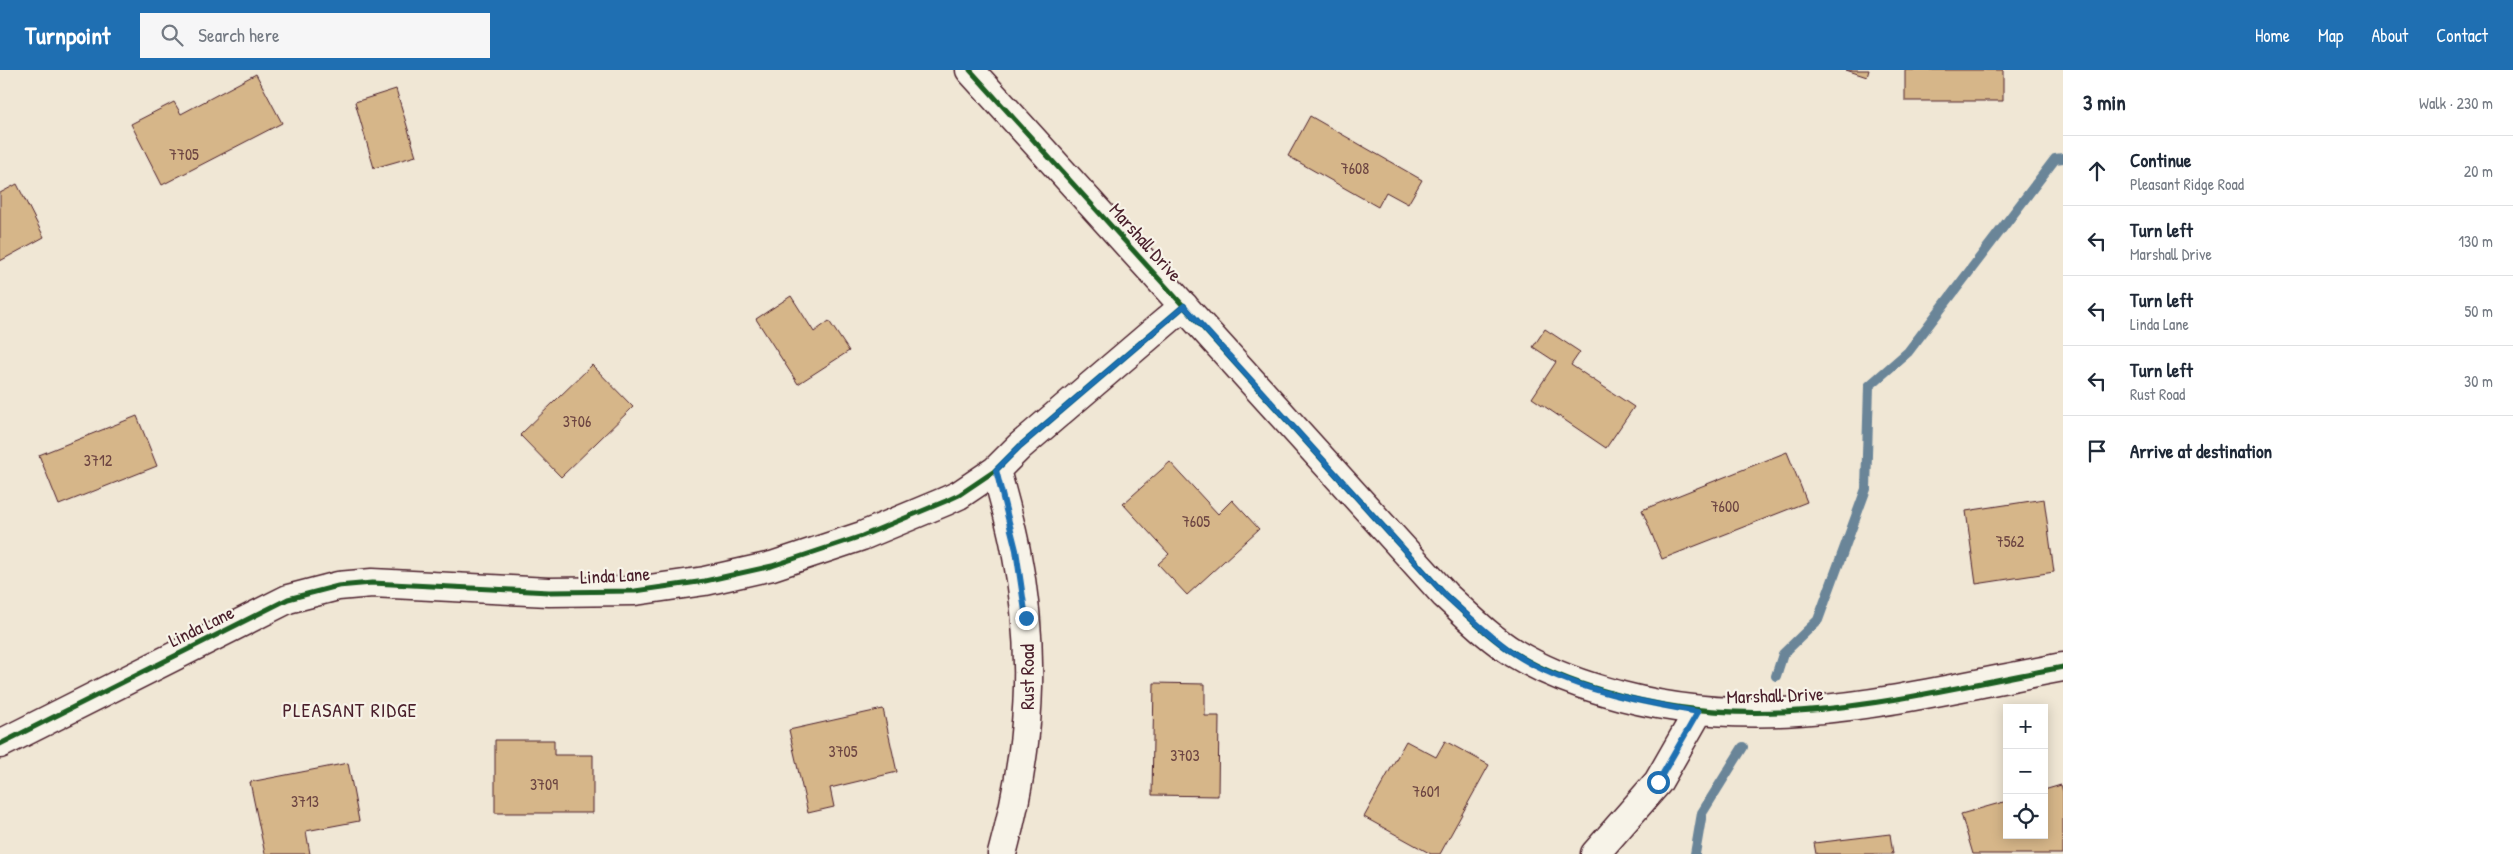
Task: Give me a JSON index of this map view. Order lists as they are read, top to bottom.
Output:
{
  "streets": {
    "street": ["Marshall Drive", "Linda Lane", "Rust Road"]
  },
  "crossings": [
    ["Marshall Drive", "Linda Lane"],
    ["Linda Lane", "Rust Road"]
  ],
  "districts": ["PLEASANT RIDGE"],
  "house_numbers": [
    "7705",
    "7608",
    "3706",
    "3712",
    "7600",
    "7605",
    "7562",
    "3705",
    "3703",
    "3709",
    "7601",
    "3713"
  ],
  "page": {
    "header": "Turnpoint",
    "search": "Search here",
    "nav": [
      "Home",
      "Map",
      "About",
      "Contact"
    ],
    "heading": ["3 min", "Walk · 230 m"],
    "list": [
      ["Continue", "Pleasant Ridge Road", "20 m"],
      ["Turn left", "Marshall Drive", "130 m"],
      ["Turn left", "Linda Lane", "50 m"],
      ["Turn left", "Rust Road", "30 m"],
      "Arrive at destination"
    ],
    "map_buttons": ["+", "−"]
  }
}
